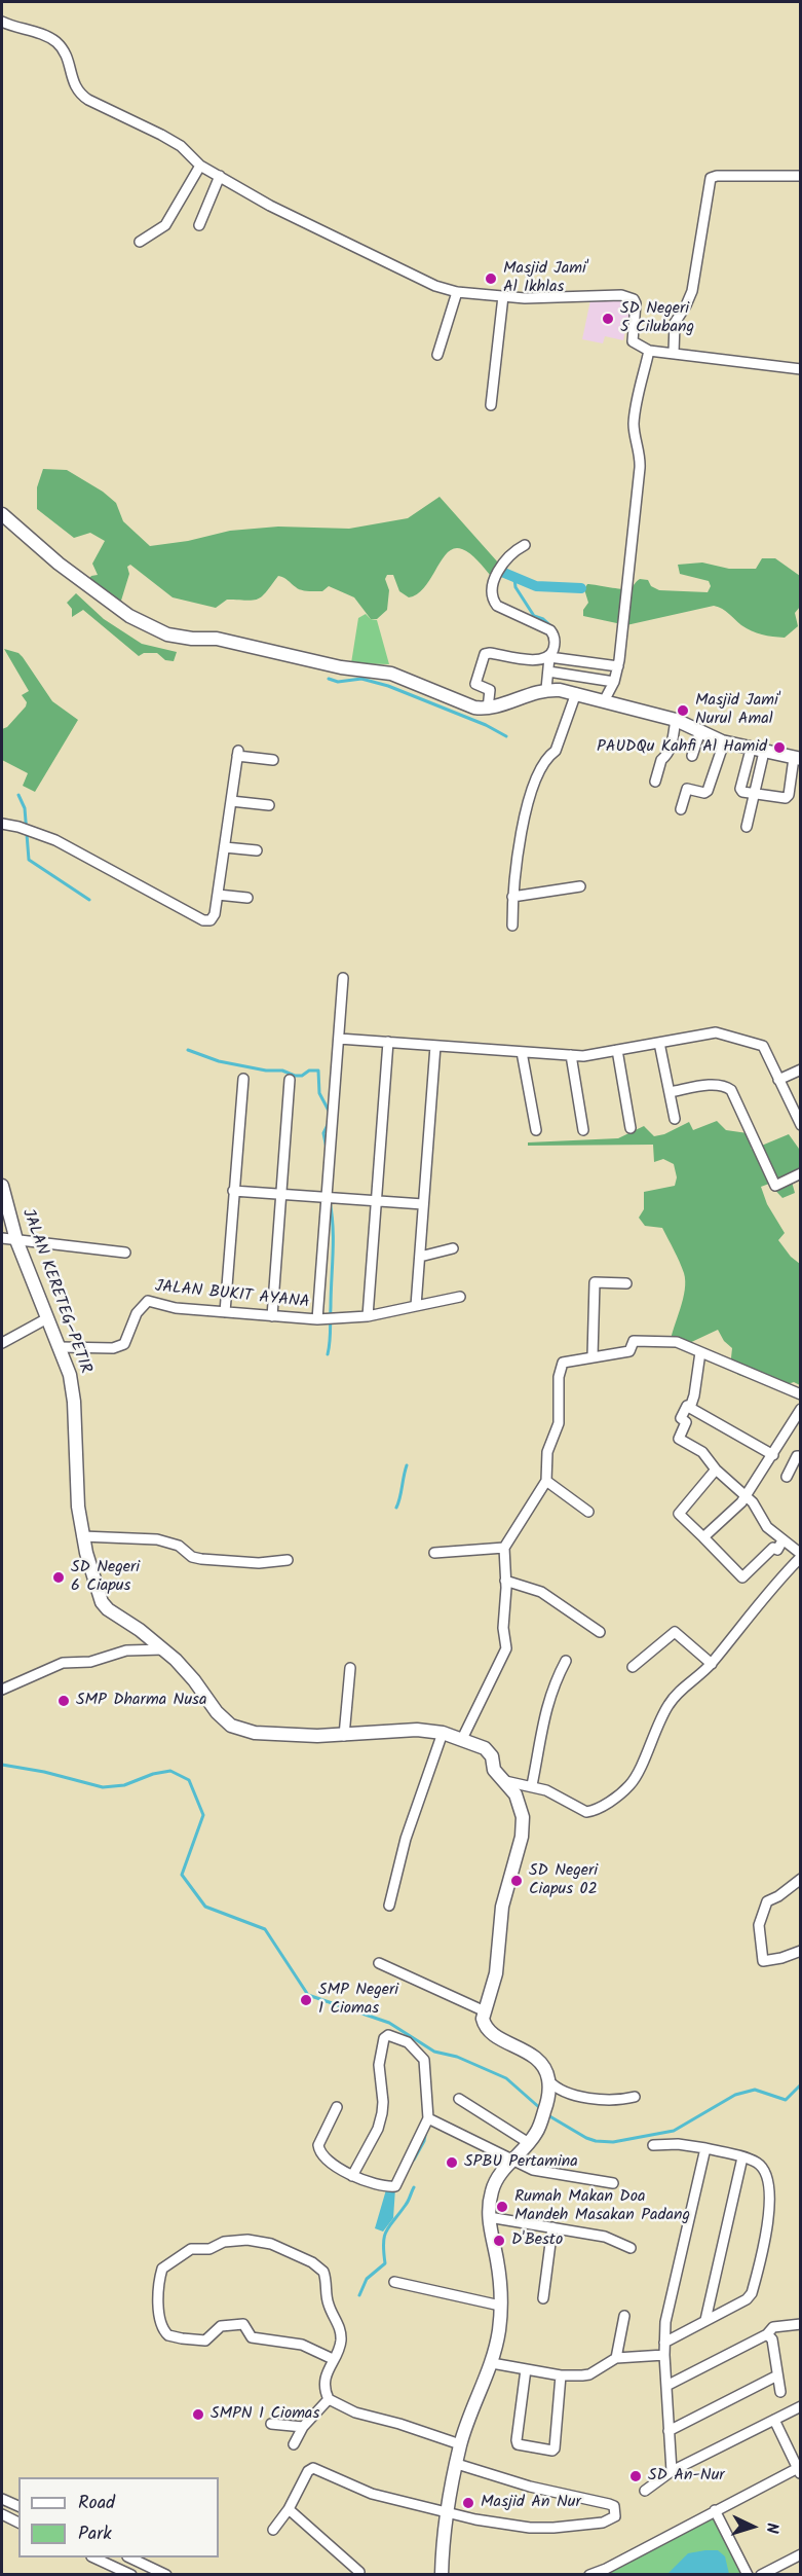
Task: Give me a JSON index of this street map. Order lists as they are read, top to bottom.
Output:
{
  "streets": {
    "street": ["JALAN KERETEG–PETIR", "JALAN BUKIT AYANA"]
  },
  "crossings": [
    ["JALAN KERETEG–PETIR", "JALAN BUKIT AYANA"]
  ],
  "places": [
    "Masjid Jami' Al Ikhlas",
    "SD Negeri 5 Cilubang",
    "Masjid Jami' Nurul Amal",
    "PAUDQu Kahfi Al Hamid",
    "SD Negeri 6 Ciapus",
    "SMP Dharma Nusa",
    "SD Negeri Ciapus 02",
    "SMP Negeri 1 Ciomas",
    "SPBU Pertamina",
    "Rumah Makan Doa Mandeh Masakan Padang",
    "D'Besto",
    "SMPN 1 Ciomas",
    "SD An-Nur",
    "Masjid An Nur"
  ],
  "legend": ["Road", "Park"],
  "north": "right"
}
